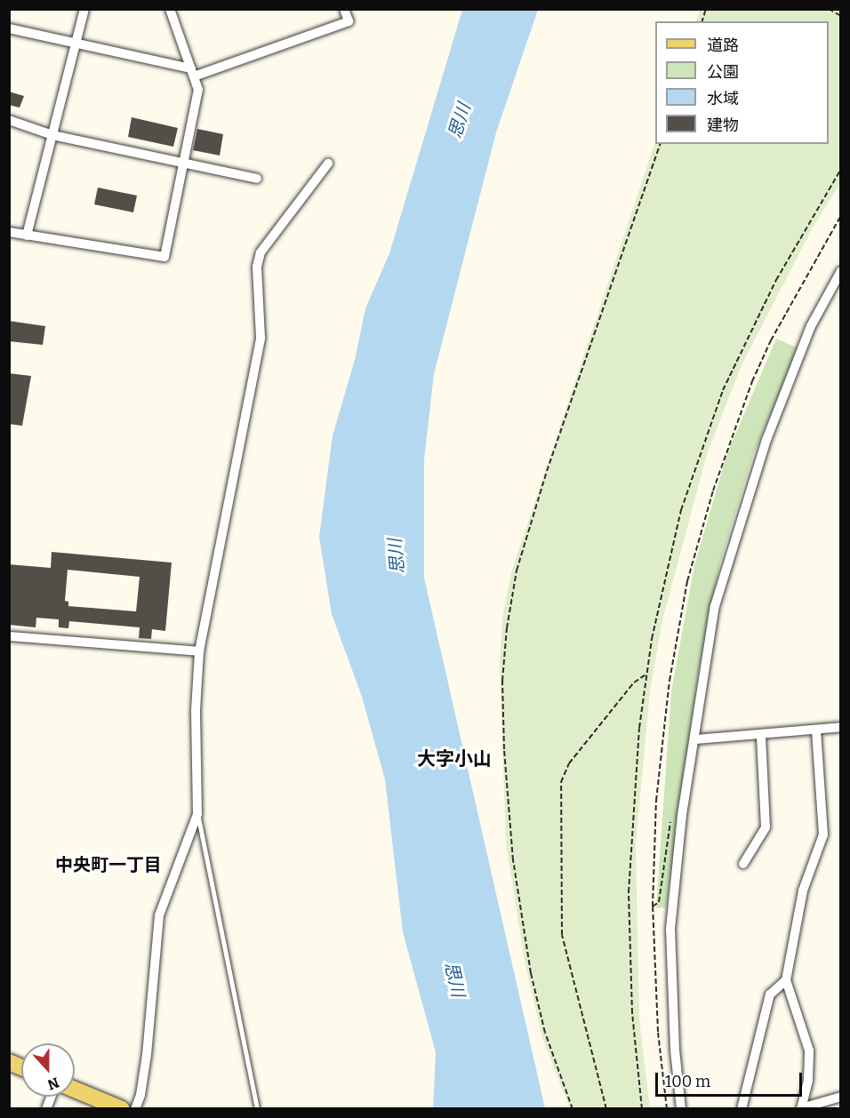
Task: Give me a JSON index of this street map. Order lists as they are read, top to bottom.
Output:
{
  "districts": ["大字小山", "中央町一丁目"],
  "water": ["思川"],
  "legend": [
    "道路",
    "公園",
    "水域",
    "建物"
  ],
  "scale_bar": "100 m",
  "north": "bottom"
}
